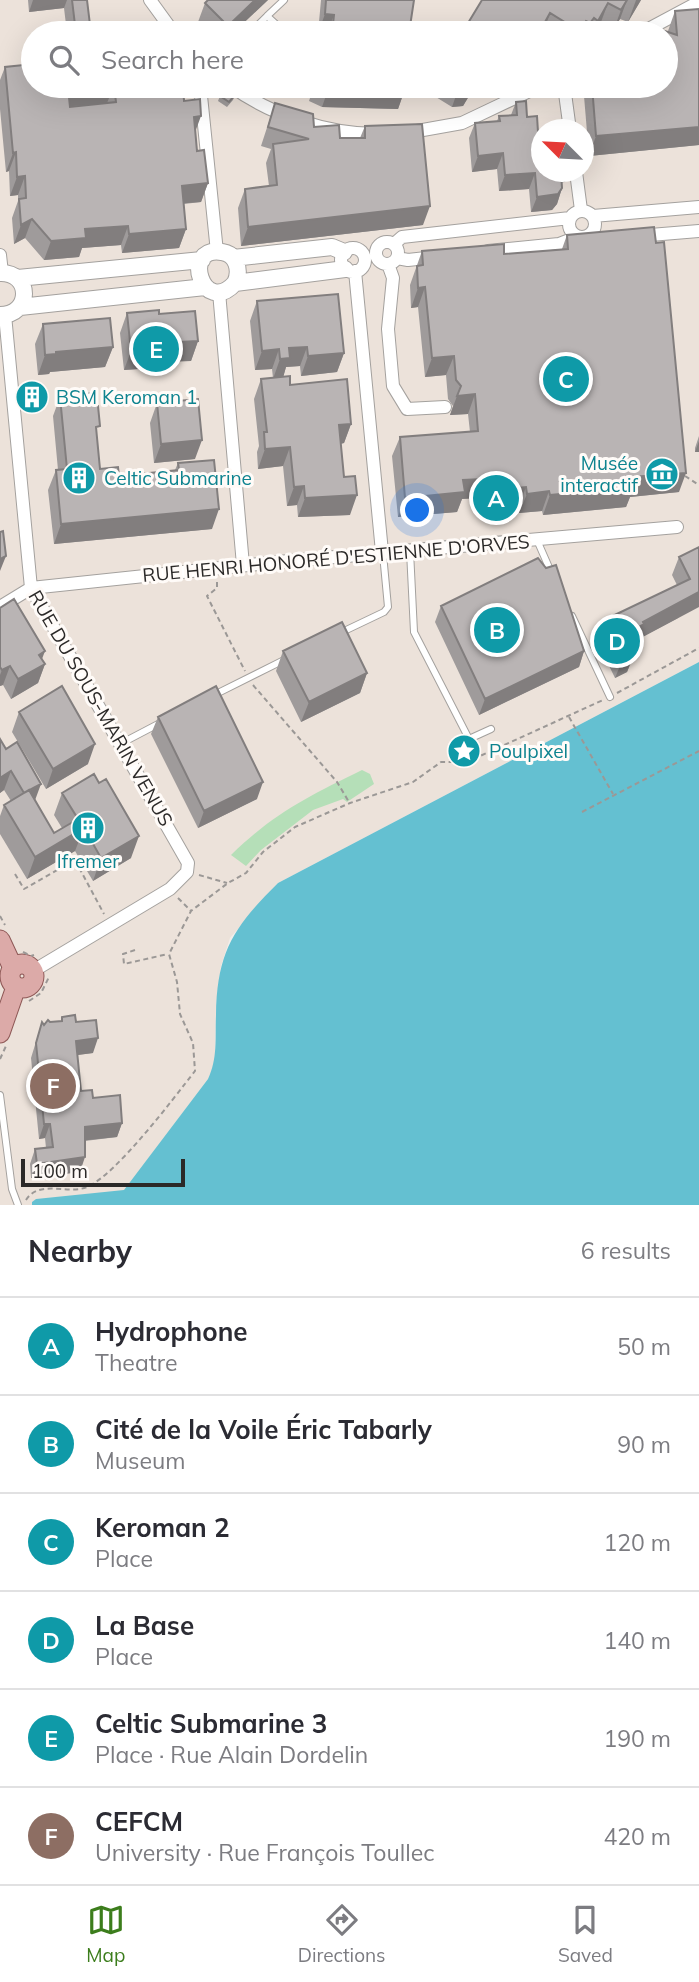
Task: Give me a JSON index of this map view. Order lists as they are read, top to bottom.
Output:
{
  "streets": {
    "street": ["RUE HENRI HONORÉ D'ESTIENNE D'ORVES", "RUE DU SOUS-MARIN VENUS"]
  },
  "crossings": [
    ["RUE HENRI HONORÉ D'ESTIENNE D'ORVES", "RUE DU SOUS-MARIN VENUS"]
  ],
  "places": {
    "building": ["BSM Keroman 1", "Celtic Submarine", "Ifremer"],
    "museum": ["Musée interactif"],
    "place": ["Poulpixel"]
  },
  "scale_bar": "100 m",
  "north": "top left",
  "page": {
    "search": "Search here",
    "pins": [
      "E",
      "C",
      "A",
      "B",
      "D",
      "F"
    ],
    "scale": "100 m",
    "heading": ["Nearby", "6 results"],
    "list": [
      {
        "mark": "A",
        "name": "Hydrophone",
        "note": "Theatre",
        "value": "50 m"
      },
      {
        "mark": "B",
        "name": "Cité de la Voile Éric Tabarly",
        "note": "Museum",
        "value": "90 m"
      },
      {
        "mark": "C",
        "name": "Keroman 2",
        "note": "Place",
        "value": "120 m"
      },
      {
        "mark": "D",
        "name": "La Base",
        "note": "Place",
        "value": "140 m"
      },
      {
        "mark": "E",
        "name": "Celtic Submarine 3",
        "note": "Place · Rue Alain Dordelin",
        "value": "190 m"
      },
      {
        "mark": "F",
        "name": "CEFCM",
        "note": "University · Rue François Toullec",
        "value": "420 m"
      }
    ],
    "nav": ["Map", "Directions", "Saved"]
  }
}
